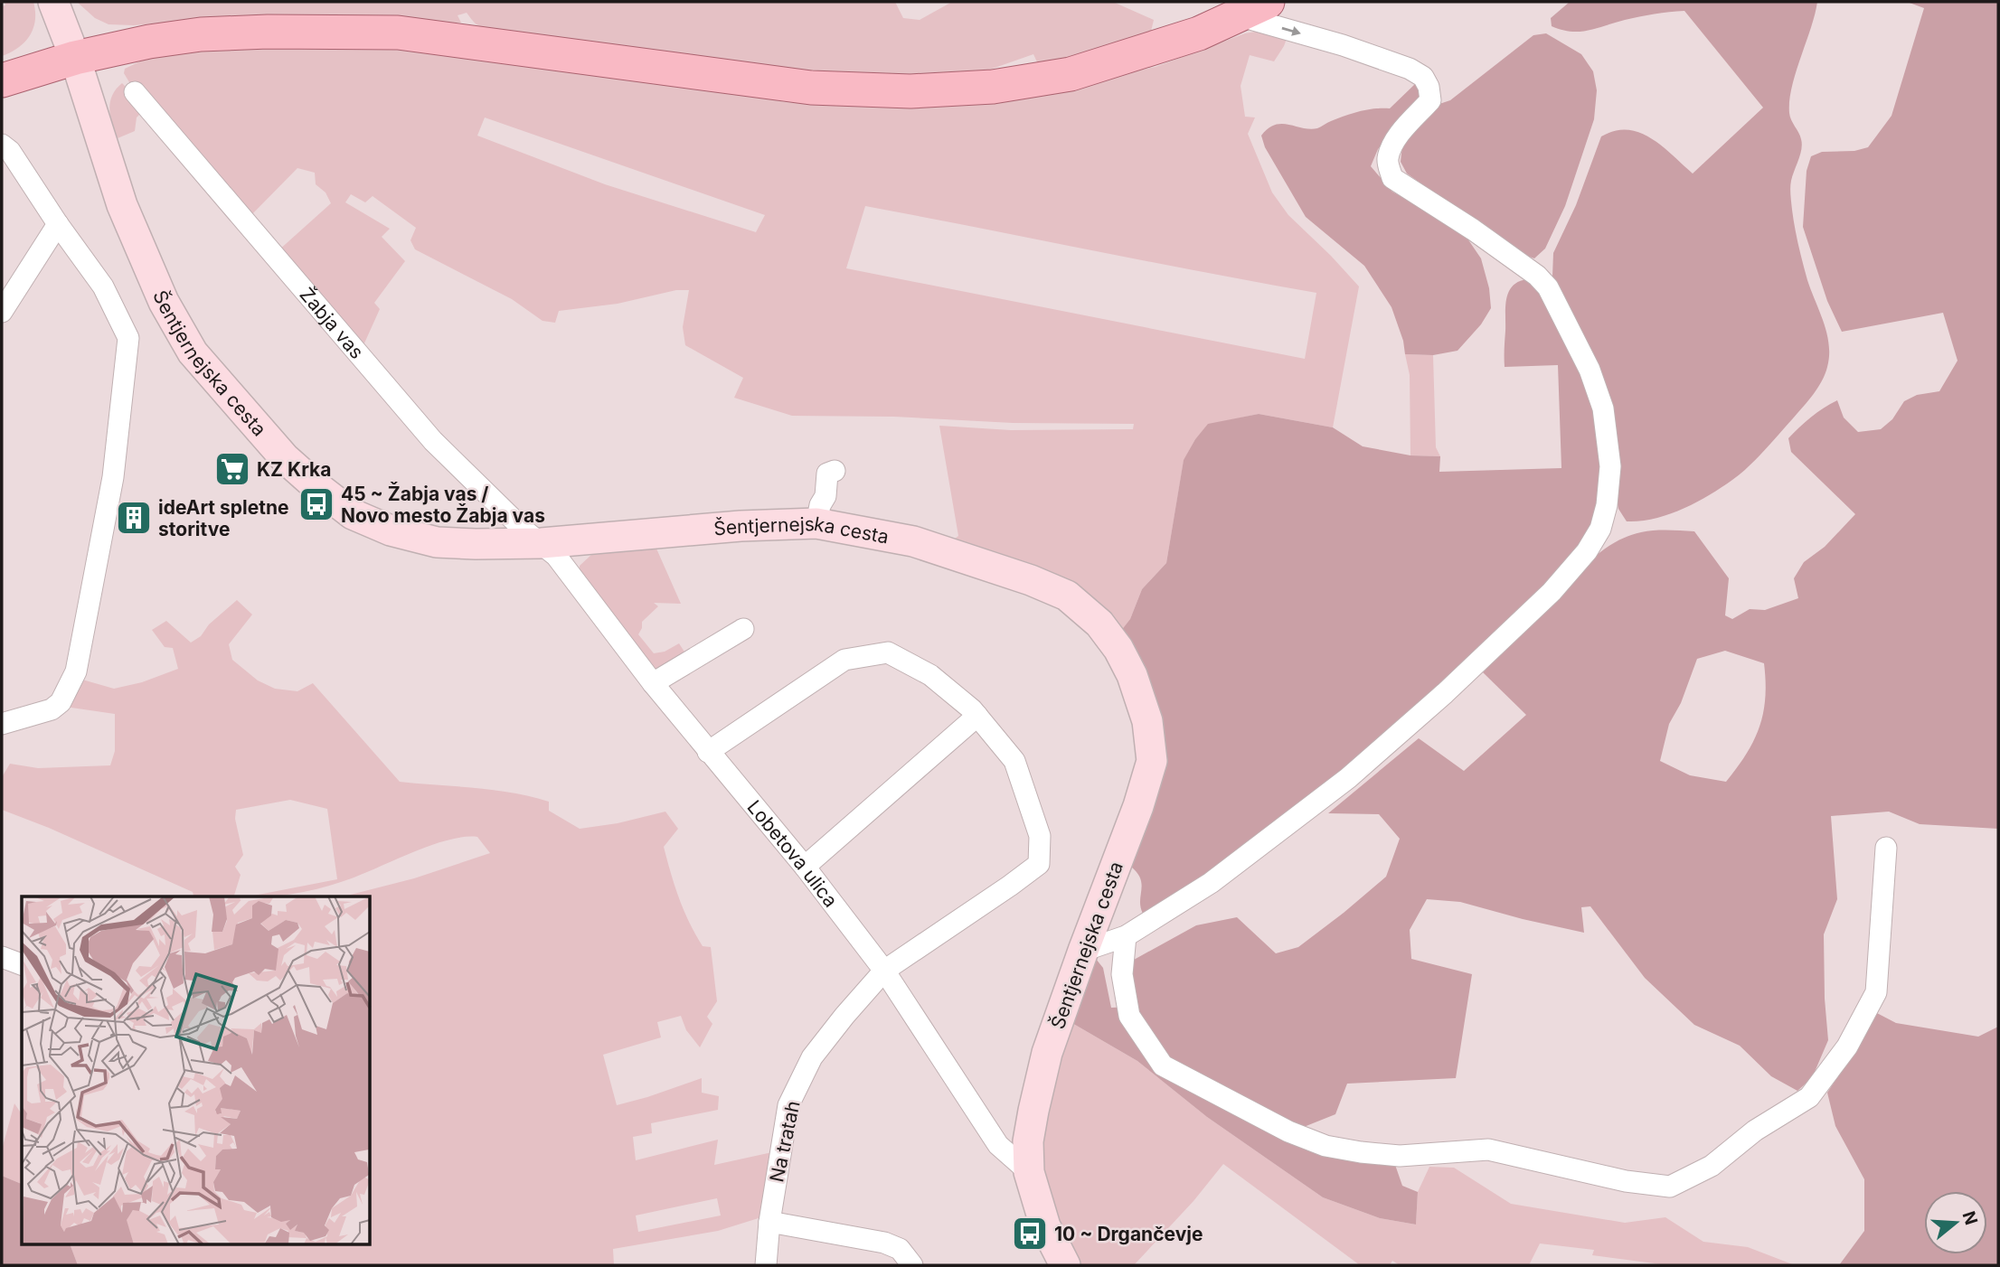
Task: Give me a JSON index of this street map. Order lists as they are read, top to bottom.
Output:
{
  "streets": {
    "main road": ["Šentjernejska cesta"],
    "street": ["Žabja vas", "Lobetova ulica", "Na tratah"]
  },
  "crossings": [
    ["Žabja vas", "Šentjernejska cesta"],
    ["Žabja vas", "Lobetova ulica"],
    ["Šentjernejska cesta", "Lobetova ulica"],
    ["Lobetova ulica", "Na tratah"]
  ],
  "places": {
    "supermarket": ["KZ Krka"],
    "bus stop": ["45 ~ Žabja vas / Novo mesto Žabja vas", "10 ~ Drgančevje"],
    "building": ["ideArt spletne storitve"]
  },
  "north": "right"
}
